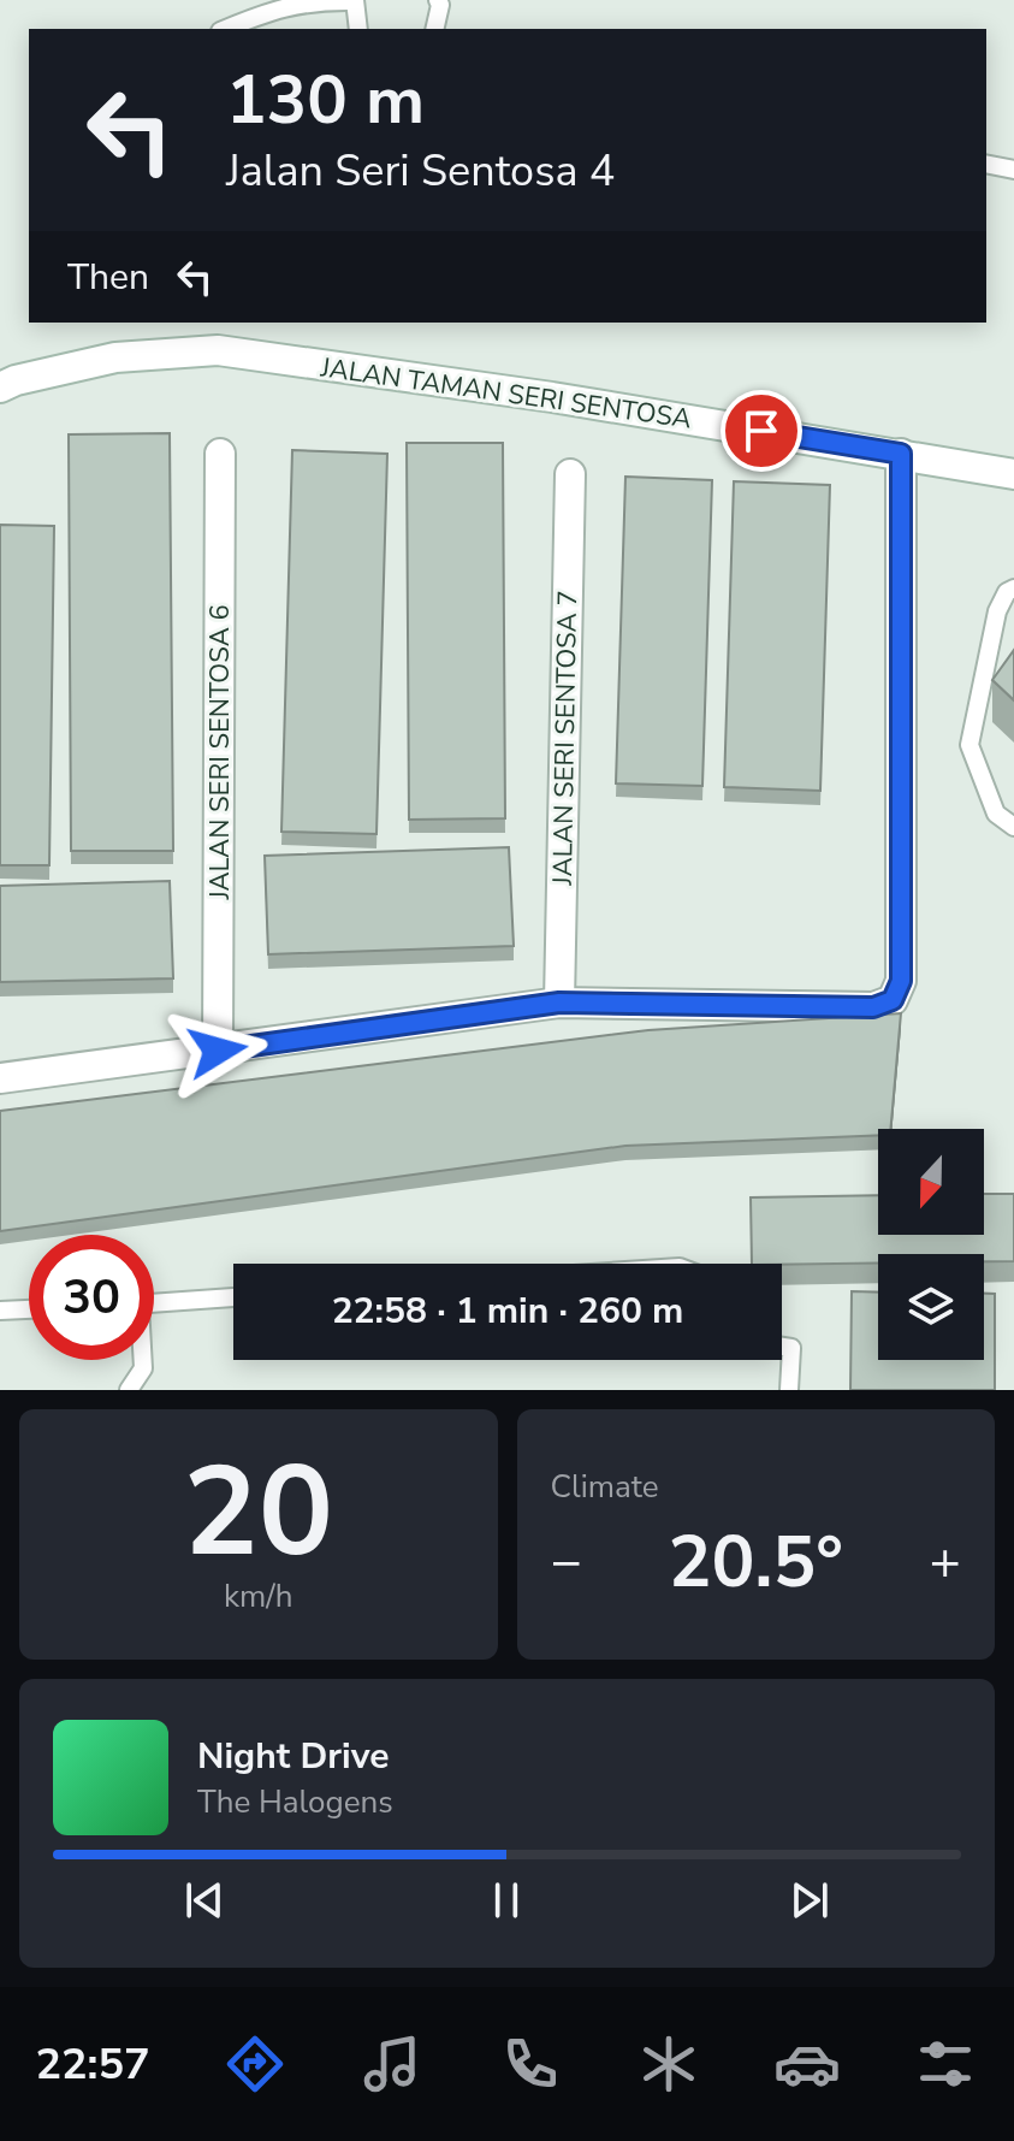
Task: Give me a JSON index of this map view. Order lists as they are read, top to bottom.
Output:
{
  "streets": {
    "street": ["JALAN TAMAN SERI SENTOSA", "JALAN SERI SENTOSA 7", "JALAN SERI SENTOSA 6"]
  },
  "north": "bottom",
  "page": {
    "turn": ["130 m", "Jalan Seri Sentosa 4"],
    "then": "Then",
    "limit": "30",
    "trip": "22:58 · 1 min · 260 m",
    "tile": [
      ["20", "km/h"],
      "Climate"
    ],
    "heat": ["−", "20.5°", "+"],
    "song": ["Night Drive", "The Halogens"],
    "tabs": "22:57"
  }
}
